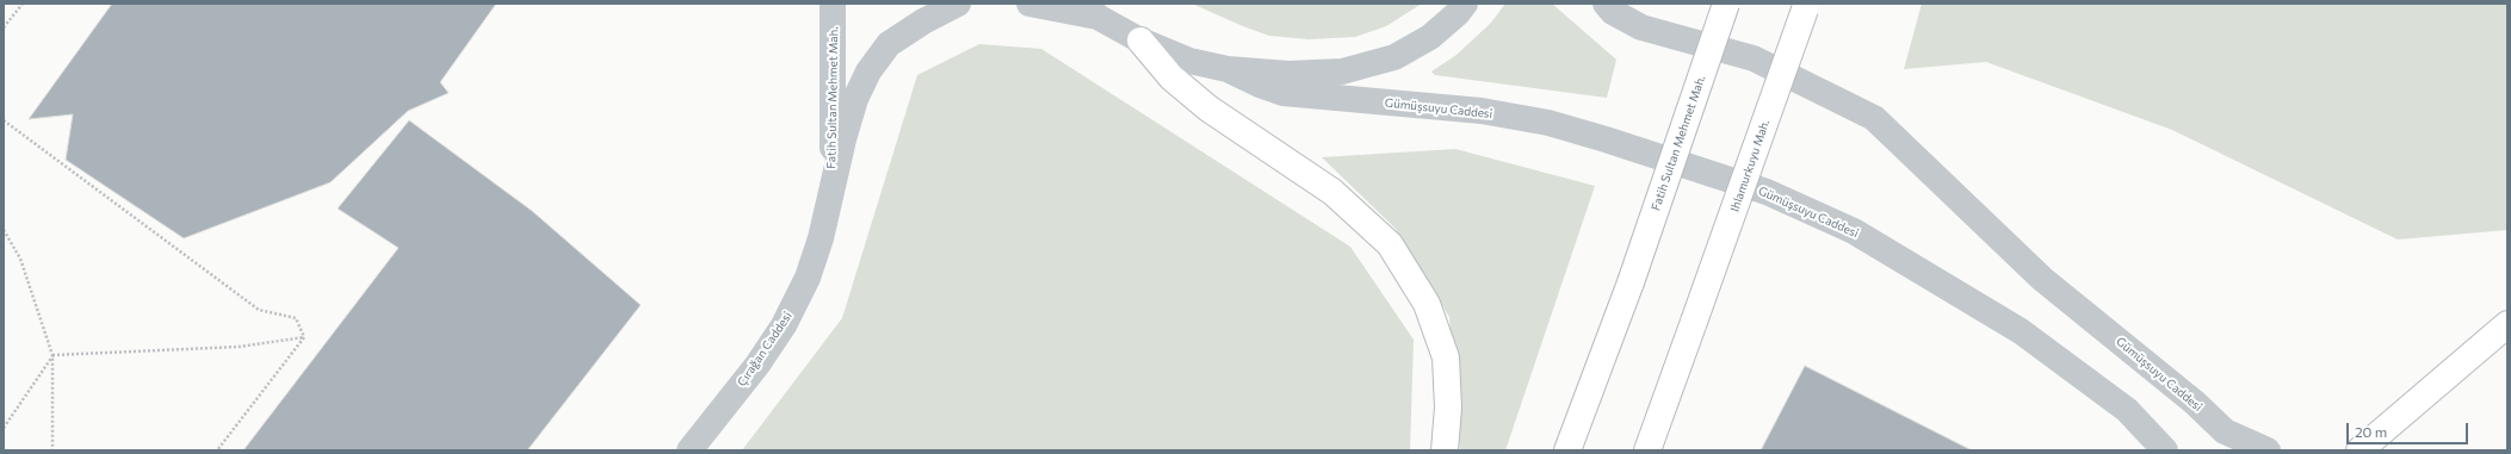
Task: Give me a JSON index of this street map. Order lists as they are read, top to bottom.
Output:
{
  "streets": {
    "main road": ["Fatih Sultan Mehmet Mah.", "Ihlamurkuyu Mah."],
    "street": ["Gümüşsuyu Caddesi", "Çırağan Caddesi"]
  },
  "crossings": [
    ["Fatih Sultan Mehmet Mah.", "Çırağan Caddesi"]
  ],
  "scale_bar": "20 m"
}
